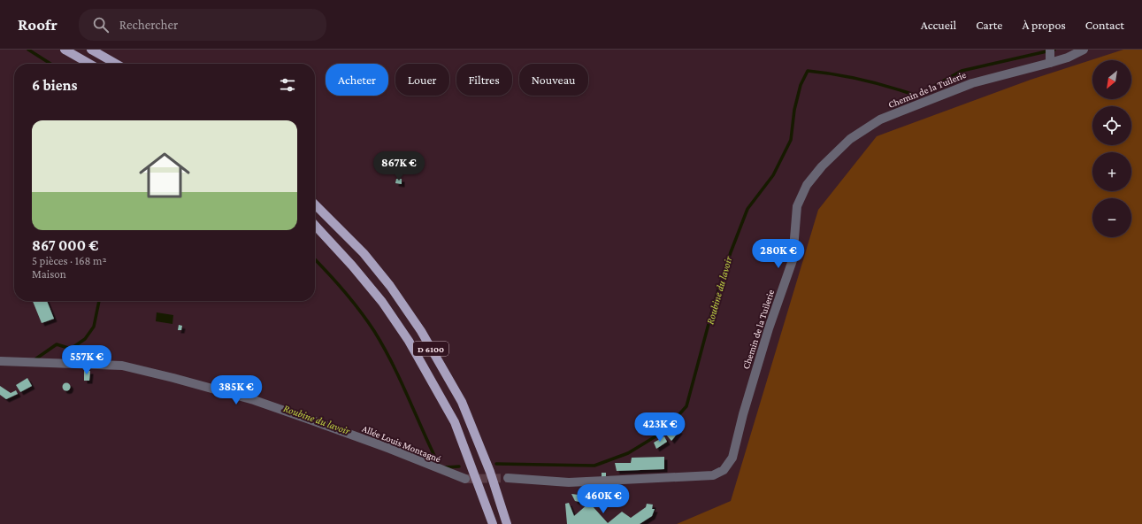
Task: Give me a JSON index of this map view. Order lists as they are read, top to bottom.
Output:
{
  "streets": {
    "main road": ["D 6100"],
    "street": ["Chemin de la Tuilerie", "Allée Louis Montagné"]
  },
  "water": ["Roubine du lavoir"],
  "north": "bottom left",
  "page": {
    "header": "Roofr",
    "search": "Rechercher",
    "nav": [
      "Accueil",
      "Carte",
      "À propos",
      "Contact"
    ],
    "map_buttons": ["+", "−"],
    "chip": [
      "Acheter",
      "Louer",
      "Filtres",
      "Nouveau"
    ],
    "heading": "6 biens",
    "list": [
      {
        "name": "867 000 €",
        "note": "5 pièces · 168 m² · Maison"
      }
    ],
    "price": [
      "867K €",
      "280K €",
      "557K €",
      "385K €",
      "423K €",
      "460K €"
    ]
  }
}
